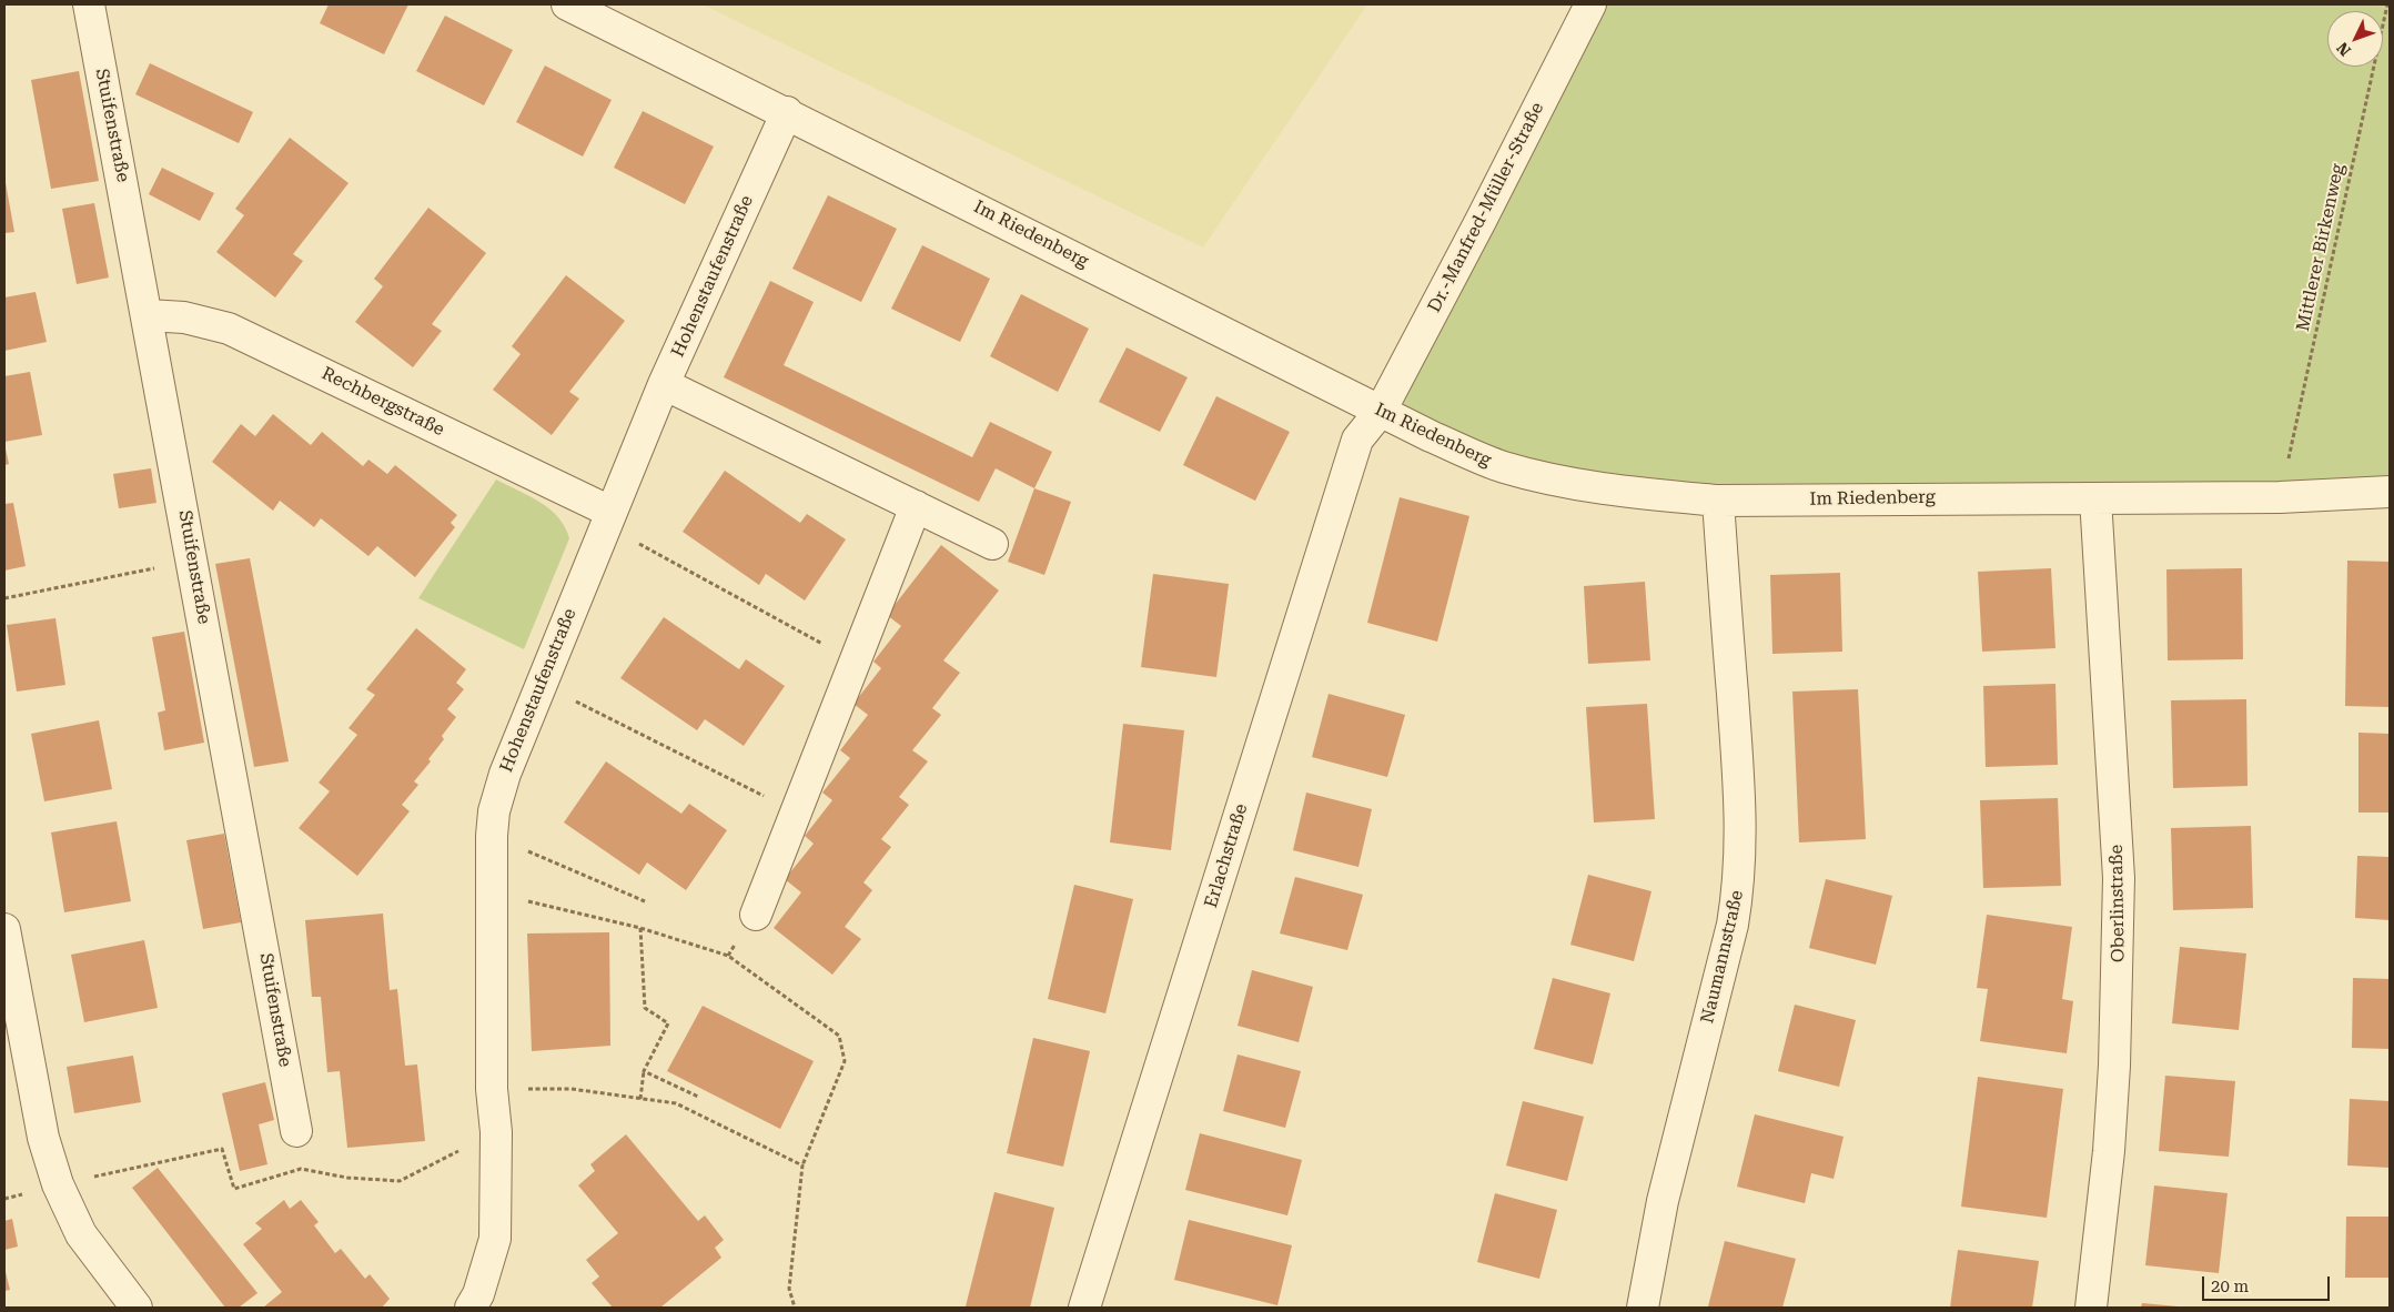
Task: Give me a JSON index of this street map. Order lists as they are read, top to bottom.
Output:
{
  "streets": {
    "street": [
      "Stuifenstraße",
      "Dr.-Manfred-Müller-Straße",
      "Im Riedenberg",
      "Hohenstaufenstraße",
      "Rechbergstraße",
      "Erlachstraße",
      "Oberlinstraße",
      "Naumannstraße"
    ],
    "path": ["Mittlerer Birkenweg"]
  },
  "crossings": [
    ["Stuifenstraße", "Rechbergstraße"],
    ["Dr.-Manfred-Müller-Straße", "Im Riedenberg"],
    ["Dr.-Manfred-Müller-Straße", "Erlachstraße"],
    ["Im Riedenberg", "Mittlerer Birkenweg"],
    ["Im Riedenberg", "Hohenstaufenstraße"],
    ["Im Riedenberg", "Erlachstraße"],
    ["Im Riedenberg", "Oberlinstraße"],
    ["Im Riedenberg", "Naumannstraße"],
    ["Hohenstaufenstraße", "Rechbergstraße"]
  ],
  "scale_bar": "20 m",
  "north": "bottom left"
}
